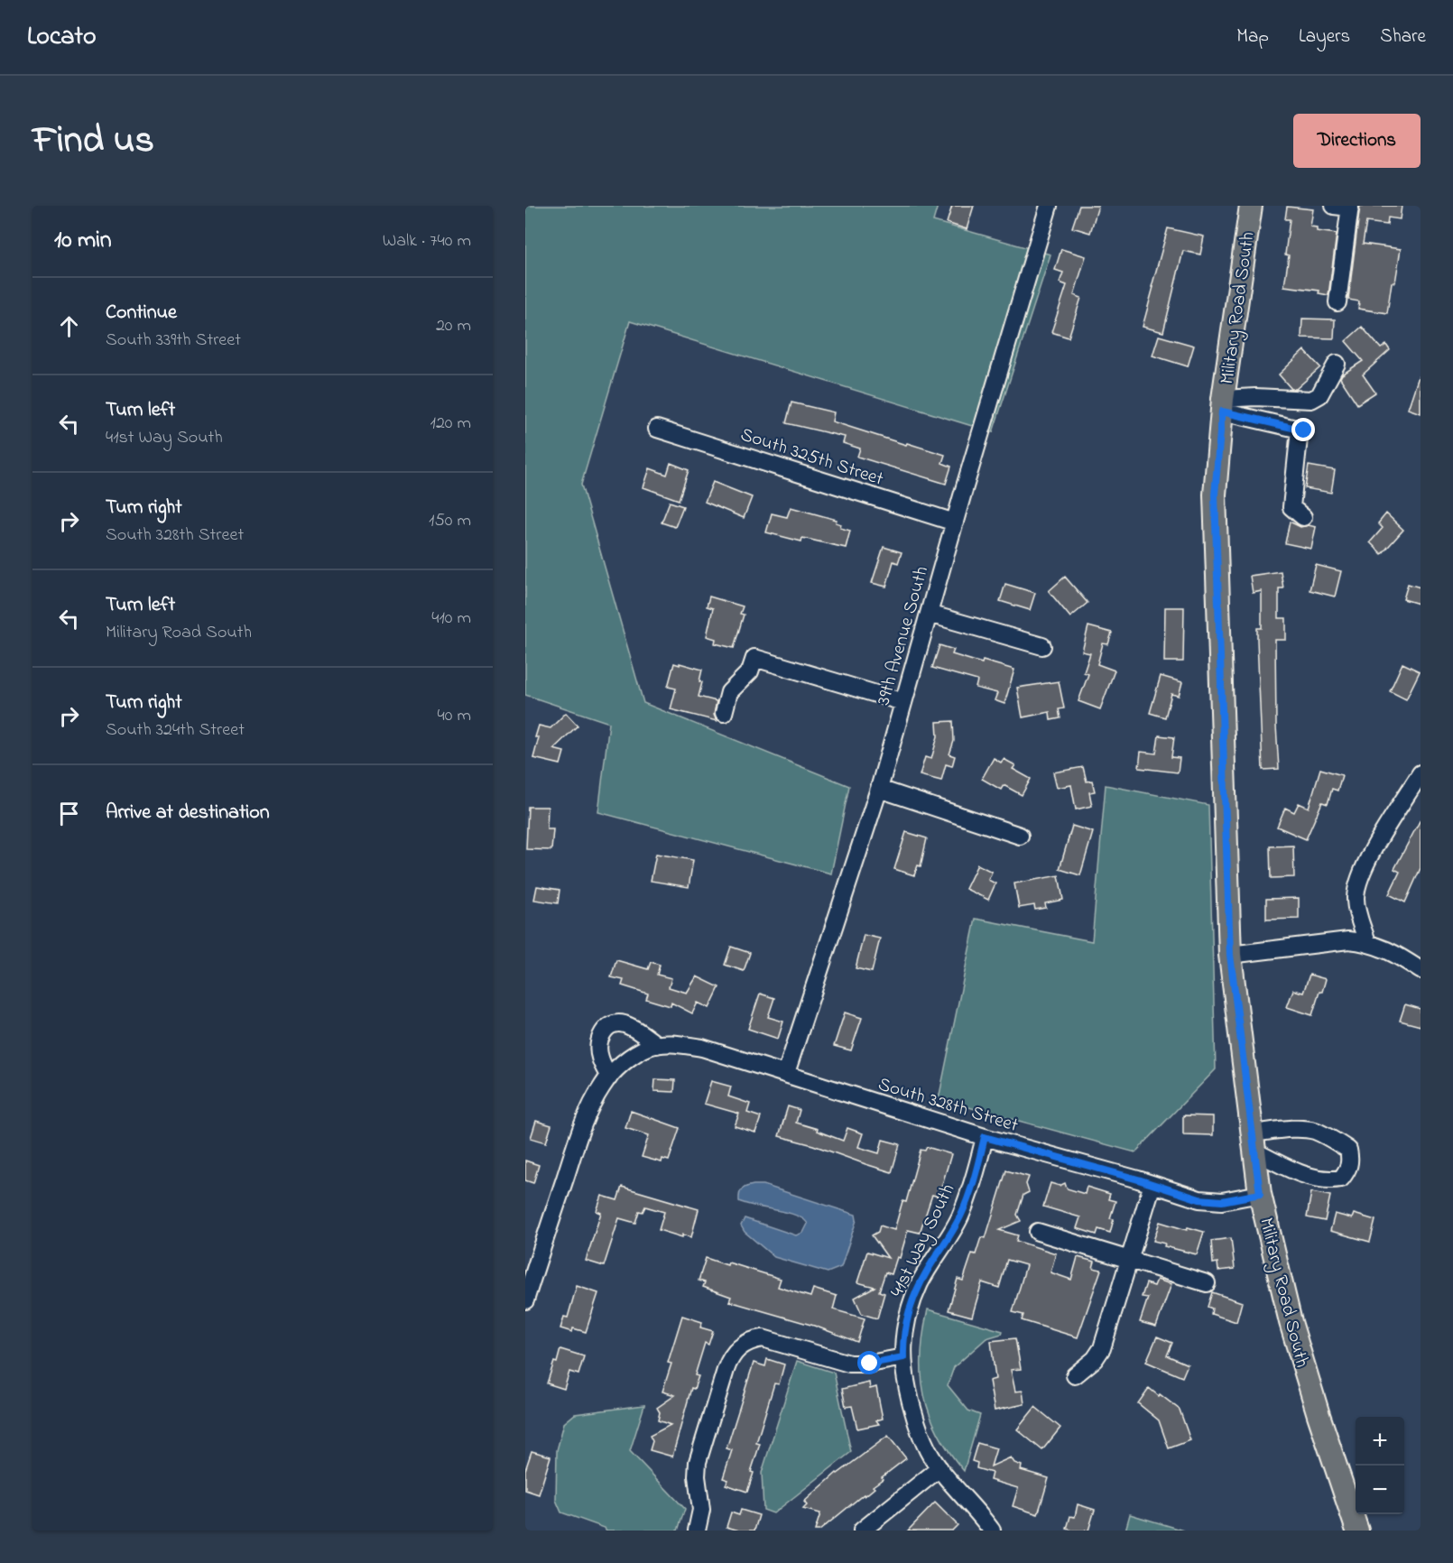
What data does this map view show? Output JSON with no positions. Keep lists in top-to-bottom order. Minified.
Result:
{"streets":{"main road":["Military Road South"],"street":["South 325th Street","39th Avenue South","South 328th Street","41st Way South"]},"crossings":[["Military Road South","South 328th Street"],["South 325th Street","39th Avenue South"],["39th Avenue South","South 328th Street"],["South 328th Street","41st Way South"]],"page":{"header":"Locato","nav":["Map","Layers","Share"],"title":"Find us","buttons":"Directions","heading":["10 min","Walk · 740 m"],"list":[["Continue","South 339th Street","20 m"],["Turn left","41st Way South","120 m"],["Turn right","South 328th Street","150 m"],["Turn left","Military Road South","410 m"],["Turn right","South 324th Street","40 m"],"Arrive at destination"],"map_buttons":["+","−"]}}
